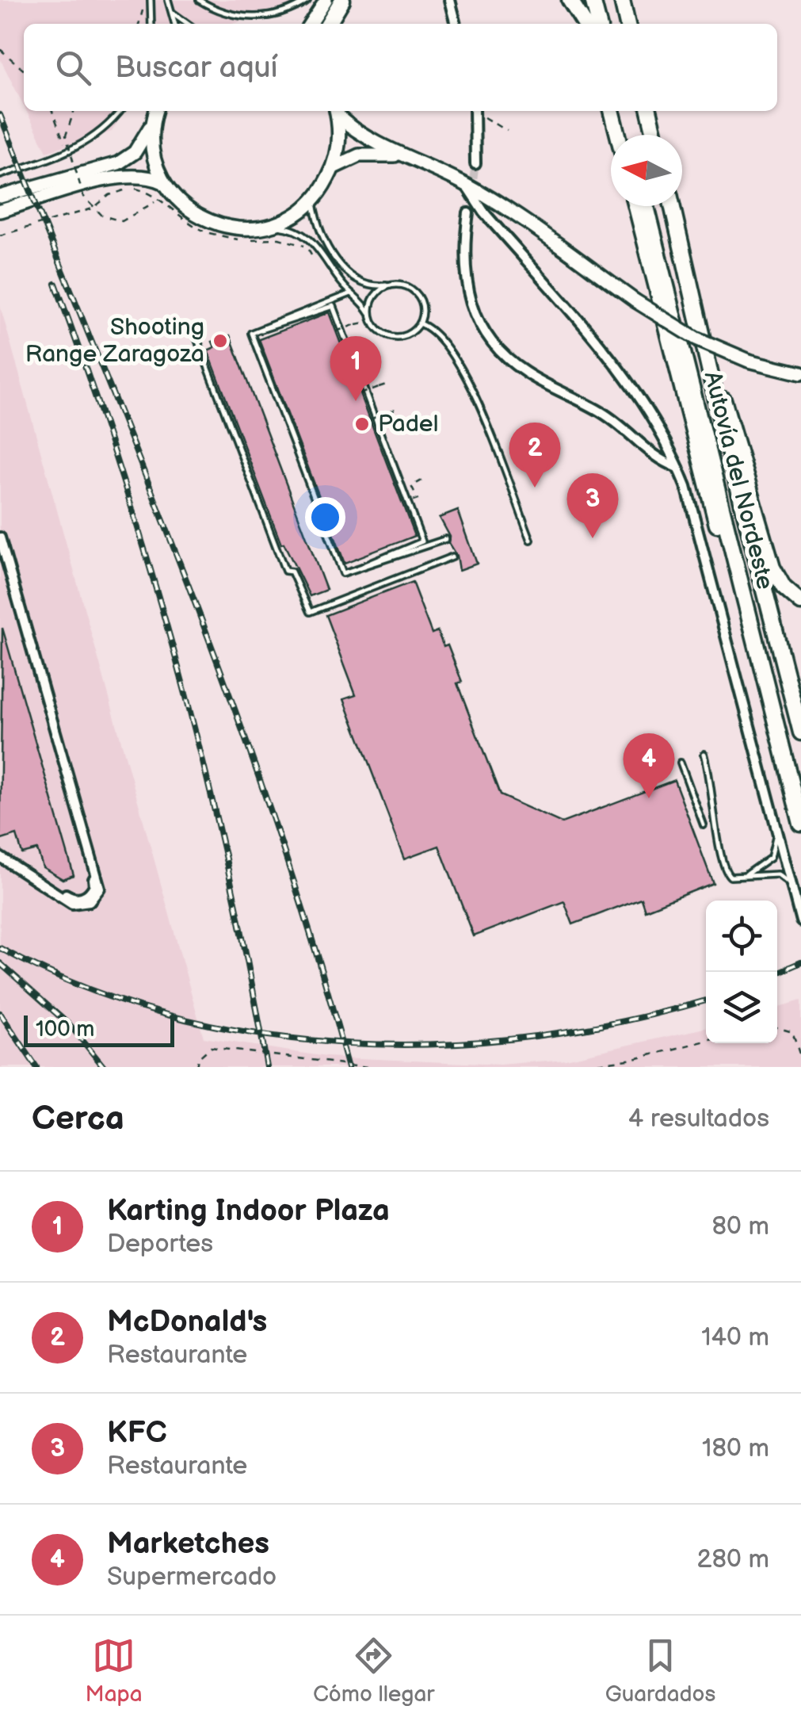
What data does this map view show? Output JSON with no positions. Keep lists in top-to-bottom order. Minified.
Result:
{"streets":{"highway":["Autovía del Nordeste"]},"places":["Shooting Range Zaragoza","Padel"],"scale_bar":"100 m","north":"left","page":{"search":"Buscar aquí","pins":["1","2","3","4"],"scale":"100 m","heading":["Cerca","4 resultados"],"list":[{"mark":"1","name":"Karting Indoor Plaza","note":"Deportes","value":"80 m"},{"mark":"2","name":"McDonald's","note":"Restaurante","value":"140 m"},{"mark":"3","name":"KFC","note":"Restaurante","value":"180 m"},{"mark":"4","name":"Marketches","note":"Supermercado","value":"280 m"}],"nav":["Mapa","Cómo llegar","Guardados"]}}
